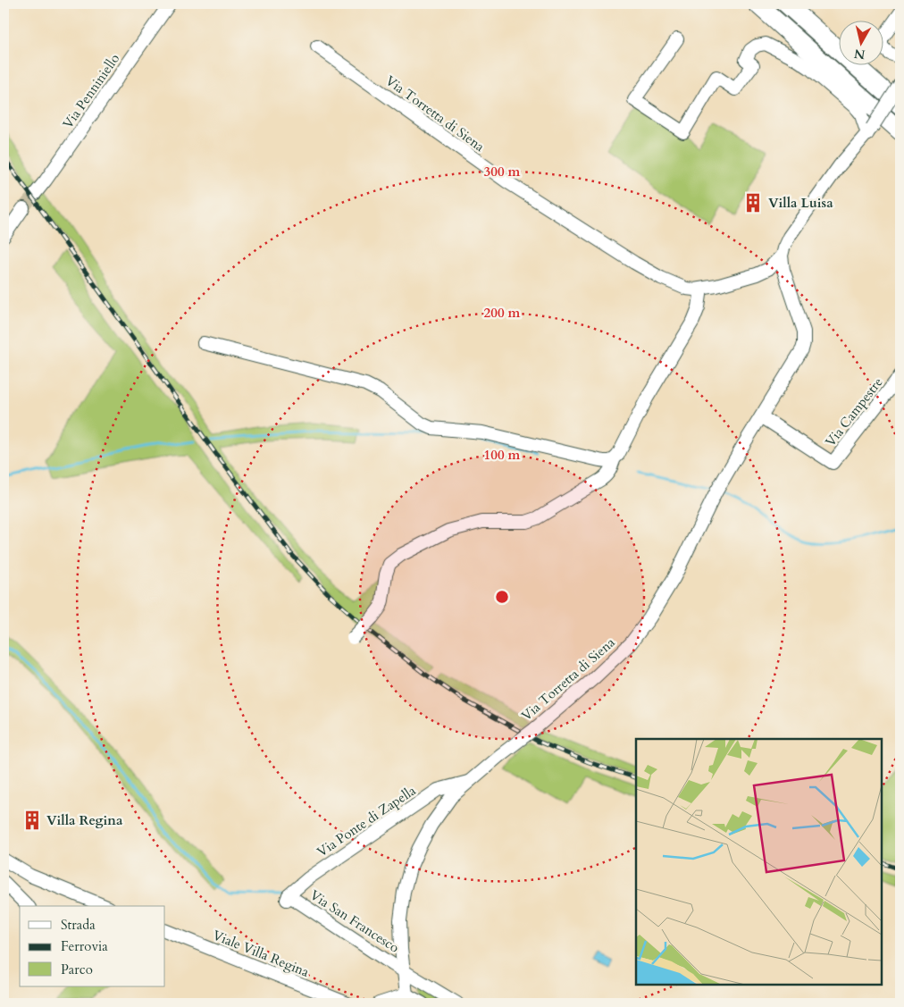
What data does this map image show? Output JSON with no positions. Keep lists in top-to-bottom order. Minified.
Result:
{"streets":{"street":["Via Penniniello","Via Torretta di Siena","Via Campestre","Via Ponte di Zapella","Via San Francesco","Viale Villa Regina"]},"crossings":[["Via Torretta di Siena","Via Campestre"],["Via Torretta di Siena","Via Ponte di Zapella"],["Via Torretta di Siena","Via San Francesco"],["Via Ponte di Zapella","Via San Francesco"]],"places":{"building":["Villa Luisa","Villa Regina"]},"legend":["Strada","Ferrovia","Parco"],"north":"bottom","rings":["300 m","200 m","100 m"]}
